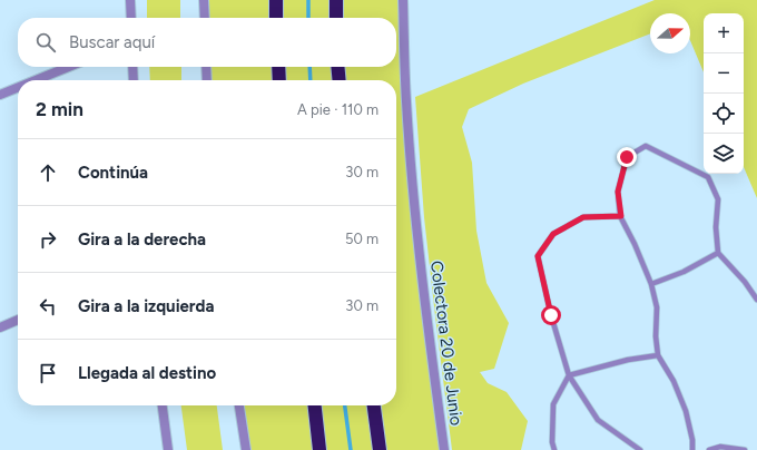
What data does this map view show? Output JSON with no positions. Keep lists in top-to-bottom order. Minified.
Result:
{"streets":{"street":["Colectora 20 de Junio"]},"north":"right","page":{"map_buttons":["+","−"],"search":"Buscar aquí","heading":["2 min","A pie · 110 m"],"list":[["Continúa","30 m"],["Gira a la derecha","50 m"],["Gira a la izquierda","30 m"],"Llegada al destino"]}}
